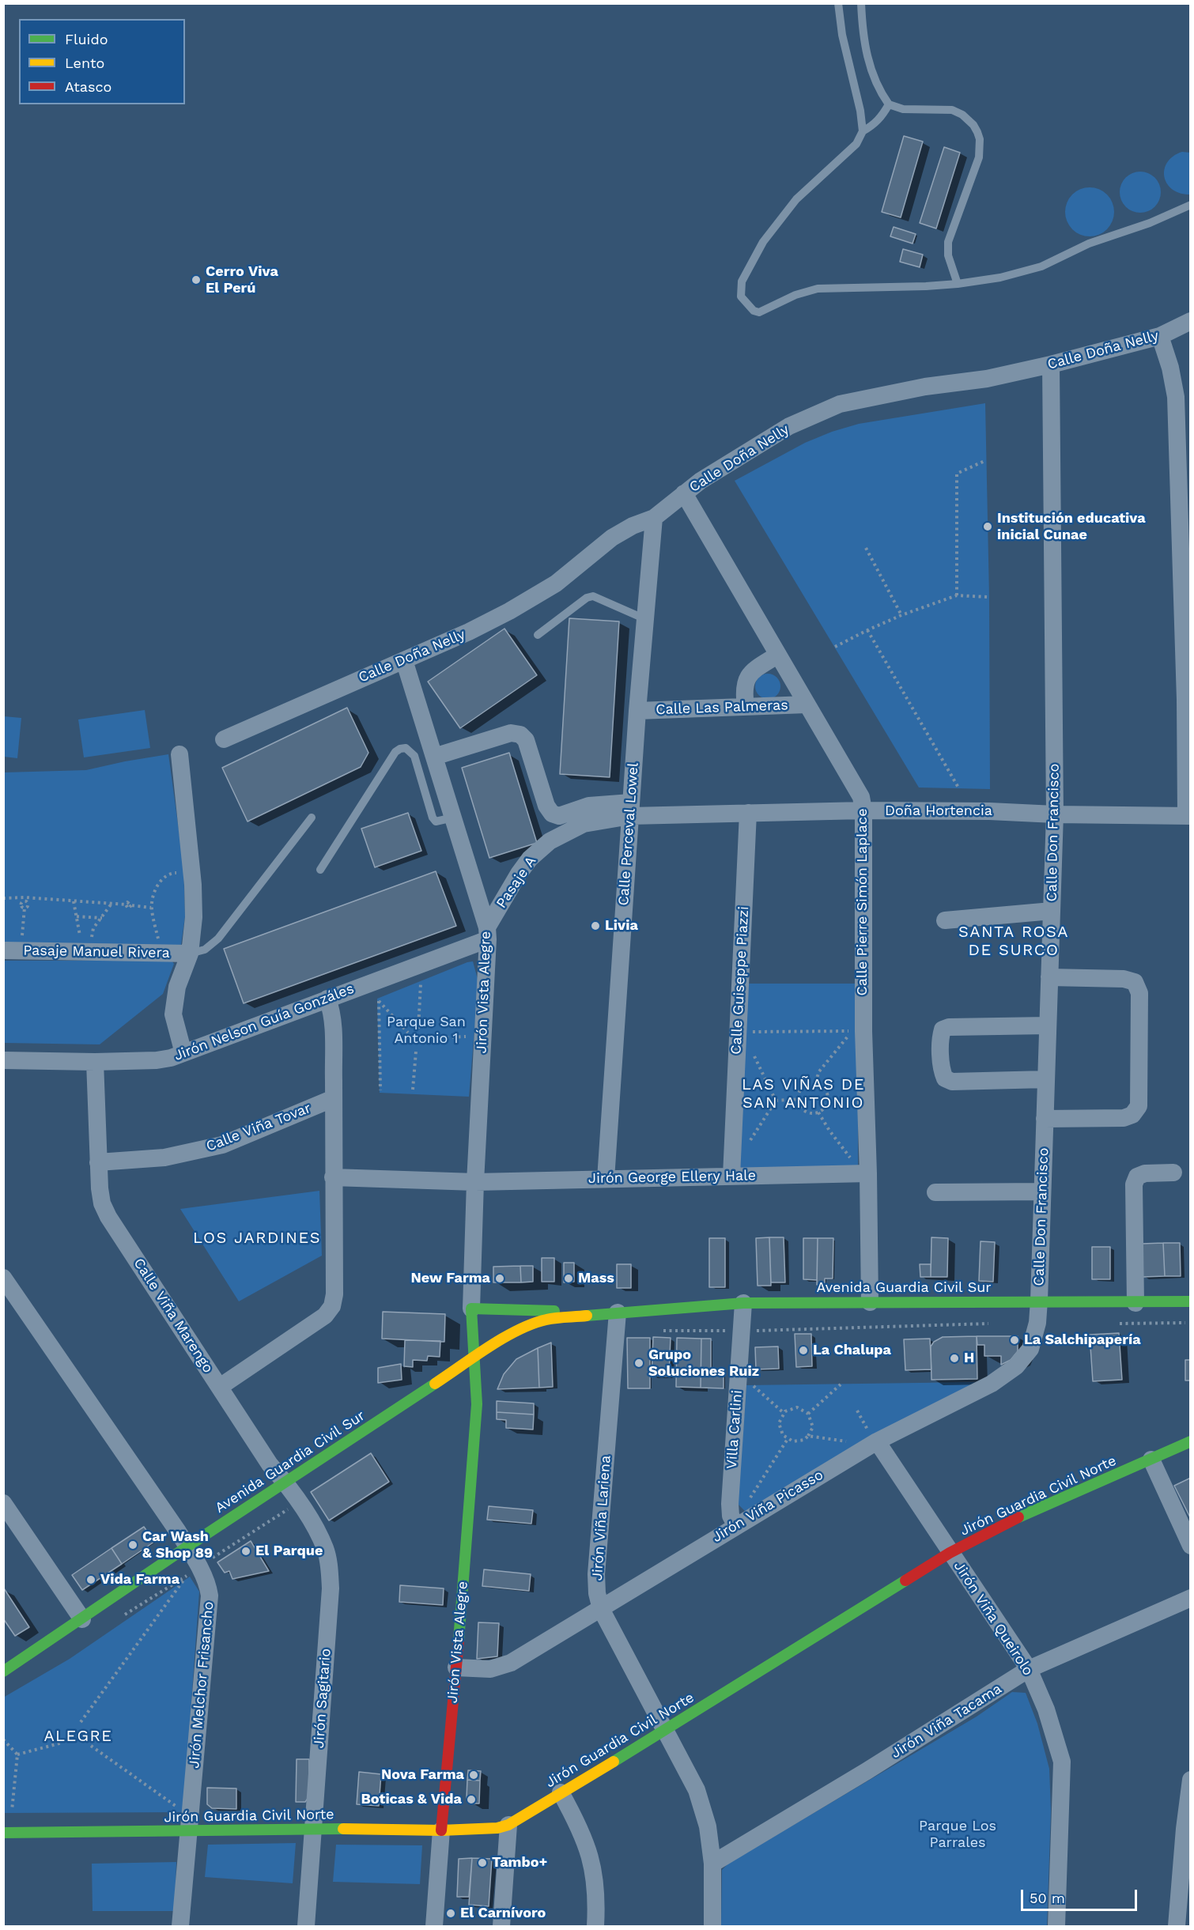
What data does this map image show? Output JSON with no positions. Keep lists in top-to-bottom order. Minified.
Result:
{"streets":{"main road":["Jirón Vista Alegre","Avenida Guardia Civil Sur","Jirón Guardia Civil Norte"],"street":["Calle Doña Nelly","Calle Las Palmeras","Doña Hortencia","Calle Don Francisco","Calle Perceval Lowel","Pasaje A","Calle Pierre Simón Laplace","Pasaje Manuel Rivera","Calle Guiseppe Piazzi","Jirón Nelson Guía Gonzáles","Calle Viña Tovar","Jirón George Ellery Hale","Calle Viña Marengo","Villa Carlini","Jirón Viña Picasso","Jirón Viña Lariena","Jirón Viña Queirolo","Jirón Melchor Frisancho","Jirón Sagitario","Jirón Viña Tacama"]},"crossings":[["Calle Doña Nelly","Calle Don Francisco"],["Calle Doña Nelly","Calle Perceval Lowel"],["Calle Doña Nelly","Calle Pierre Simón Laplace"],["Calle Doña Nelly","Jirón Vista Alegre"],["Calle Las Palmeras","Calle Perceval Lowel"],["Calle Las Palmeras","Calle Pierre Simón Laplace"],["Doña Hortencia","Calle Don Francisco"],["Doña Hortencia","Calle Perceval Lowel"],["Doña Hortencia","Pasaje A"],["Doña Hortencia","Calle Pierre Simón Laplace"],["Doña Hortencia","Calle Guiseppe Piazzi"],["Calle Don Francisco","Avenida Guardia Civil Sur"],["Calle Don Francisco","Jirón Viña Picasso"],["Calle Perceval Lowel","Pasaje A"],["Calle Perceval Lowel","Jirón George Ellery Hale"],["Pasaje A","Jirón Vista Alegre"],["Pasaje A","Jirón Nelson Guía Gonzáles"],["Calle Pierre Simón Laplace","Jirón George Ellery Hale"],["Calle Pierre Simón Laplace","Avenida Guardia Civil Sur"],["Calle Guiseppe Piazzi","Jirón George Ellery Hale"],["Jirón Vista Alegre","Jirón Nelson Guía Gonzáles"],["Jirón Vista Alegre","Jirón George Ellery Hale"],["Jirón Vista Alegre","Avenida Guardia Civil Sur"],["Jirón Vista Alegre","Jirón Guardia Civil Norte"],["Jirón Vista Alegre","Jirón Viña Picasso"],["Jirón Nelson Guía Gonzáles","Calle Viña Marengo"],["Calle Viña Tovar","Calle Viña Marengo"],["Jirón George Ellery Hale","Calle Viña Marengo"],["Avenida Guardia Civil Sur","Villa Carlini"],["Avenida Guardia Civil Sur","Jirón Viña Picasso"],["Avenida Guardia Civil Sur","Jirón Viña Lariena"],["Avenida Guardia Civil Sur","Jirón Melchor Frisancho"],["Avenida Guardia Civil Sur","Jirón Sagitario"],["Calle Viña Marengo","Jirón Sagitario"],["Villa Carlini","Jirón Viña Picasso"],["Jirón Guardia Civil Norte","Jirón Viña Lariena"],["Jirón Guardia Civil Norte","Jirón Viña Queirolo"],["Jirón Guardia Civil Norte","Jirón Melchor Frisancho"],["Jirón Guardia Civil Norte","Jirón Sagitario"],["Jirón Viña Picasso","Jirón Viña Lariena"],["Jirón Viña Picasso","Jirón Viña Queirolo"],["Jirón Viña Lariena","Jirón Viña Tacama"],["Jirón Viña Queirolo","Jirón Viña Tacama"]],"districts":["SANTA ROSA DE SURCO","LAS VIÑAS DE SAN ANTONIO","LOS JARDINES","ALEGRE"],"parks":["Parque San Antonio 1","Parque Los Parrales"],"places":["Cerro Viva El Perú","Institución educativa inicial Cunae","Livia","New Farma","Mass","La Salchipapería","La Chalupa","H","Grupo Soluciones Ruiz","Car Wash & Shop 89","El Parque","Vida Farma","Nova Farma","Boticas & Vida","Tambo+","El Carnívoro"],"legend":["Fluido","Lento","Atasco"],"scale_bar":"50 m"}
